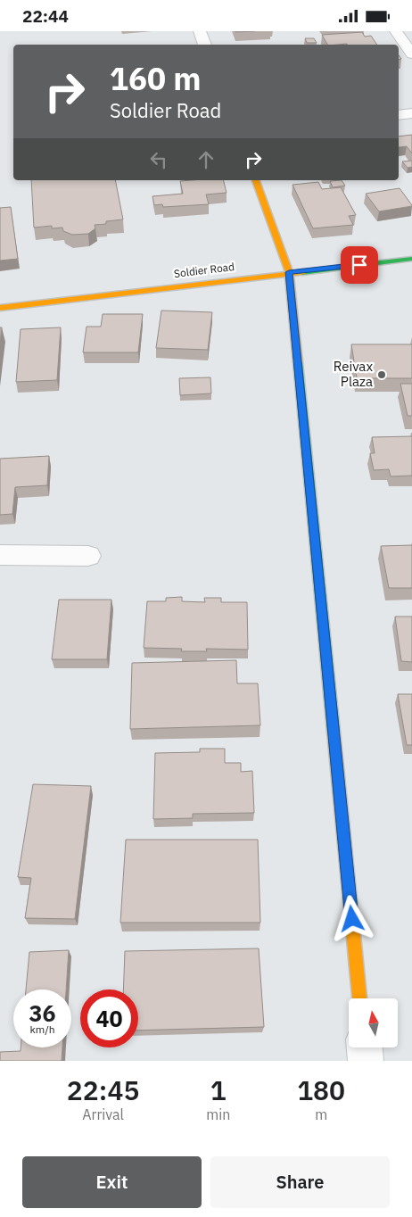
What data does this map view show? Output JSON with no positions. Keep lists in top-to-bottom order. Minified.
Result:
{"streets":{"street":["Soldier Road"]},"places":["Reivax Plaza"],"north":"top","page":{"status":"22:44","turn":["160 m","Soldier Road"],"speed":"36 km/h","limit":"40","eta":["22:45","Arrival","1","min","180","m"],"buttons":["Exit","Share"]}}
